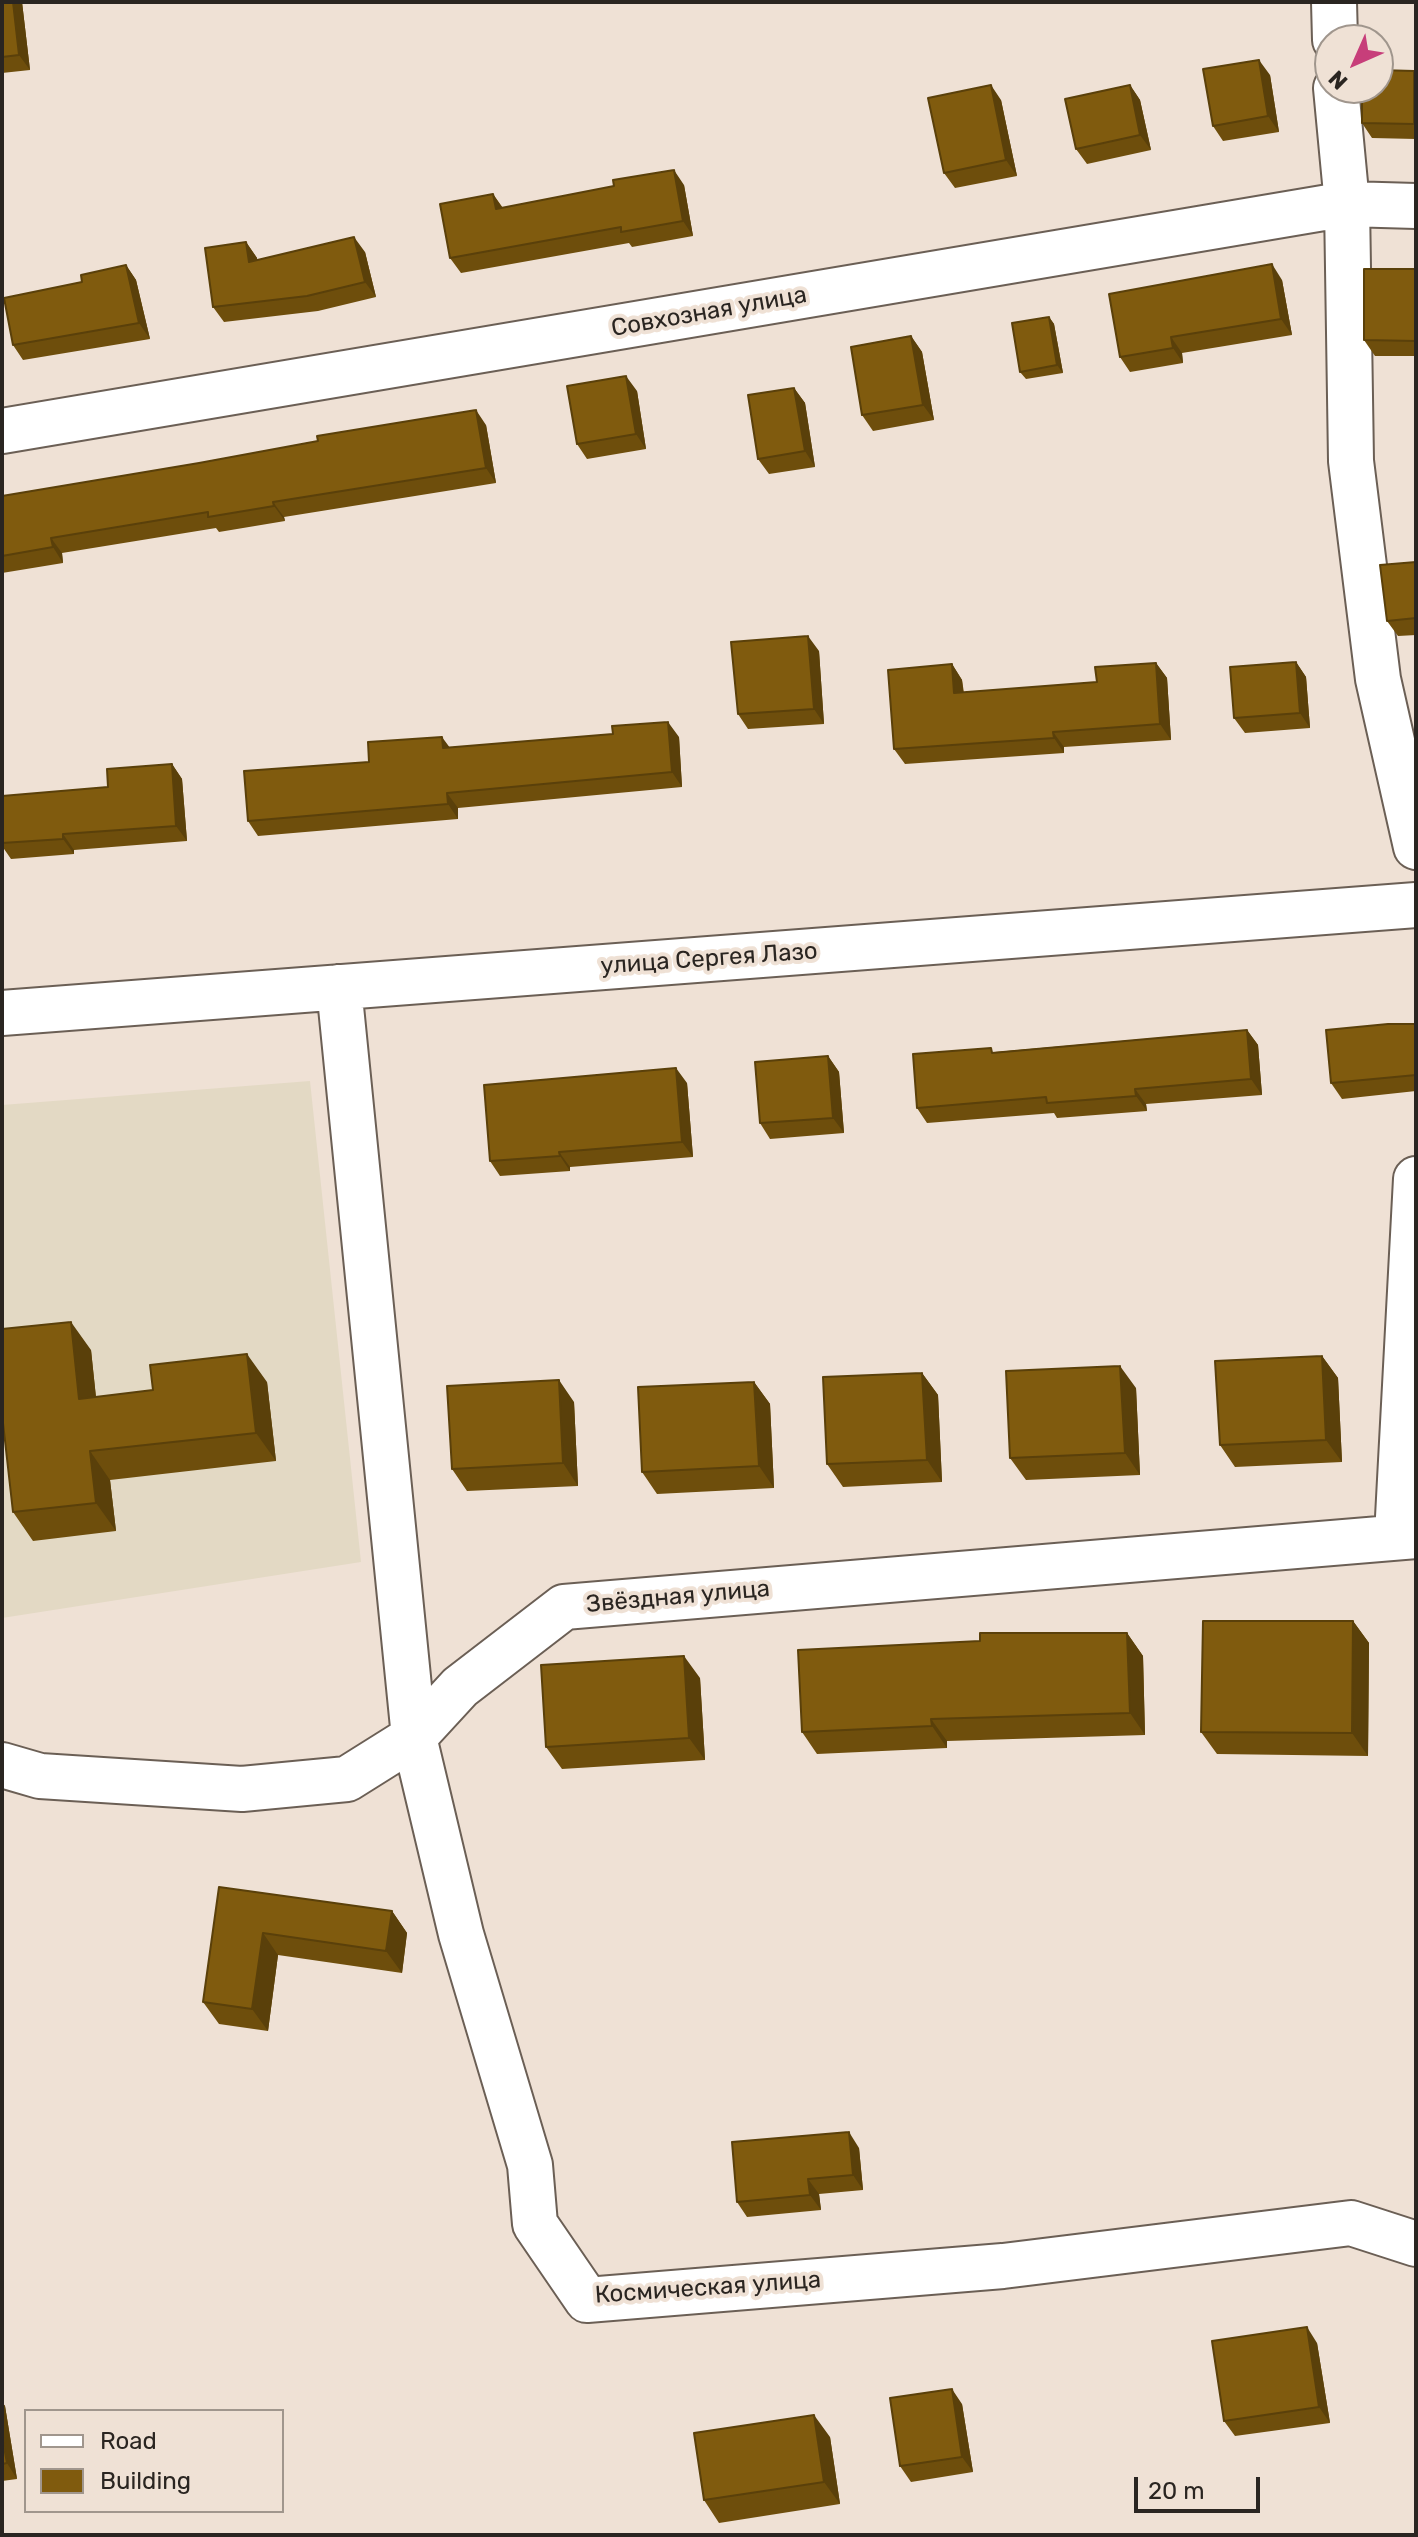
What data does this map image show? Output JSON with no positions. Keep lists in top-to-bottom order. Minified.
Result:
{"streets":{"street":["Совхозная улица","улица Сергея Лазо","Звёздная улица","Космическая улица"]},"crossings":[["Звёздная улица","Космическая улица"]],"legend":["Road","Building"],"scale_bar":"20 m","north":"bottom left"}
